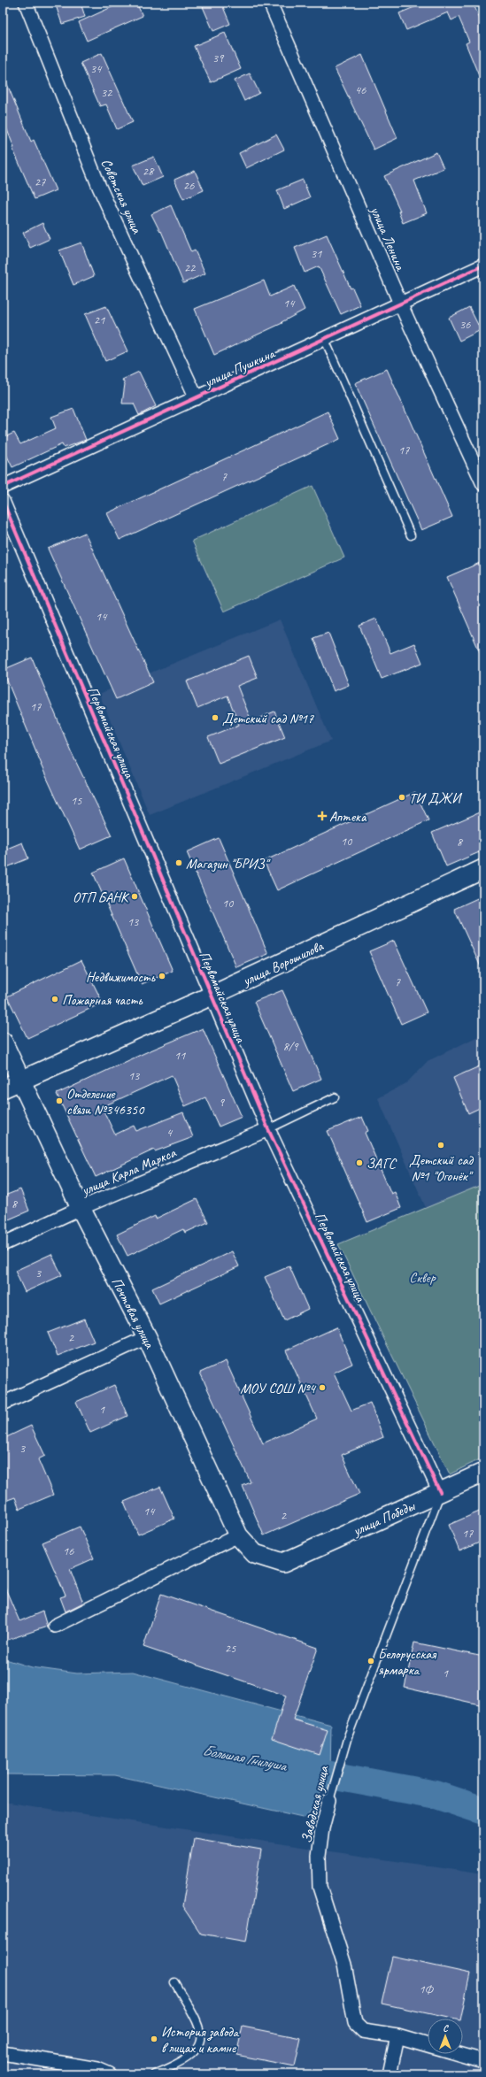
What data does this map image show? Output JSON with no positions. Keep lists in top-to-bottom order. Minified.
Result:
{"streets":{"main road":["улица Ворошилова","Почтовая улица","улица Победы"],"street":["Советская улица","улица Ленина","улица Пушкина","Первомайская улица","улица Карла Маркса","Заводская улица"]},"crossings":[["Советская улица","улица Пушкина"],["улица Ленина","улица Пушкина"],["Первомайская улица","улица Ворошилова"],["Первомайская улица","улица Карла Маркса"],["Первомайская улица","улица Победы"],["Первомайская улица","Заводская улица"],["улица Ворошилова","Почтовая улица"],["улица Карла Маркса","Почтовая улица"],["Почтовая улица","улица Победы"],["улица Победы","Заводская улица"]],"water":["Большая Гнилуша"],"parks":["Сквер"],"places":{"other":["Детский сад №17","ТИ ДЖИ","Магазин \"БРИЗ\"","ОТП БАНК","Недвижимость","Пожарная часть","Отделение связи №346350","Детский сад №1 \"Огонёк\"","ЗАГС","МОУ СОШ №4","Белорусская ярмарка","История завода в лицах и камне"],"health":["Аптека"]},"house_numbers":["39","34","46","32","28","27","26","31","22","14","21","36","17","7","14","17","15","10","8","10","13","7","8/9","11","13","9","4","8","3","2","1","3","14","2","17","16","25","1","1Ф"],"north":"top"}
